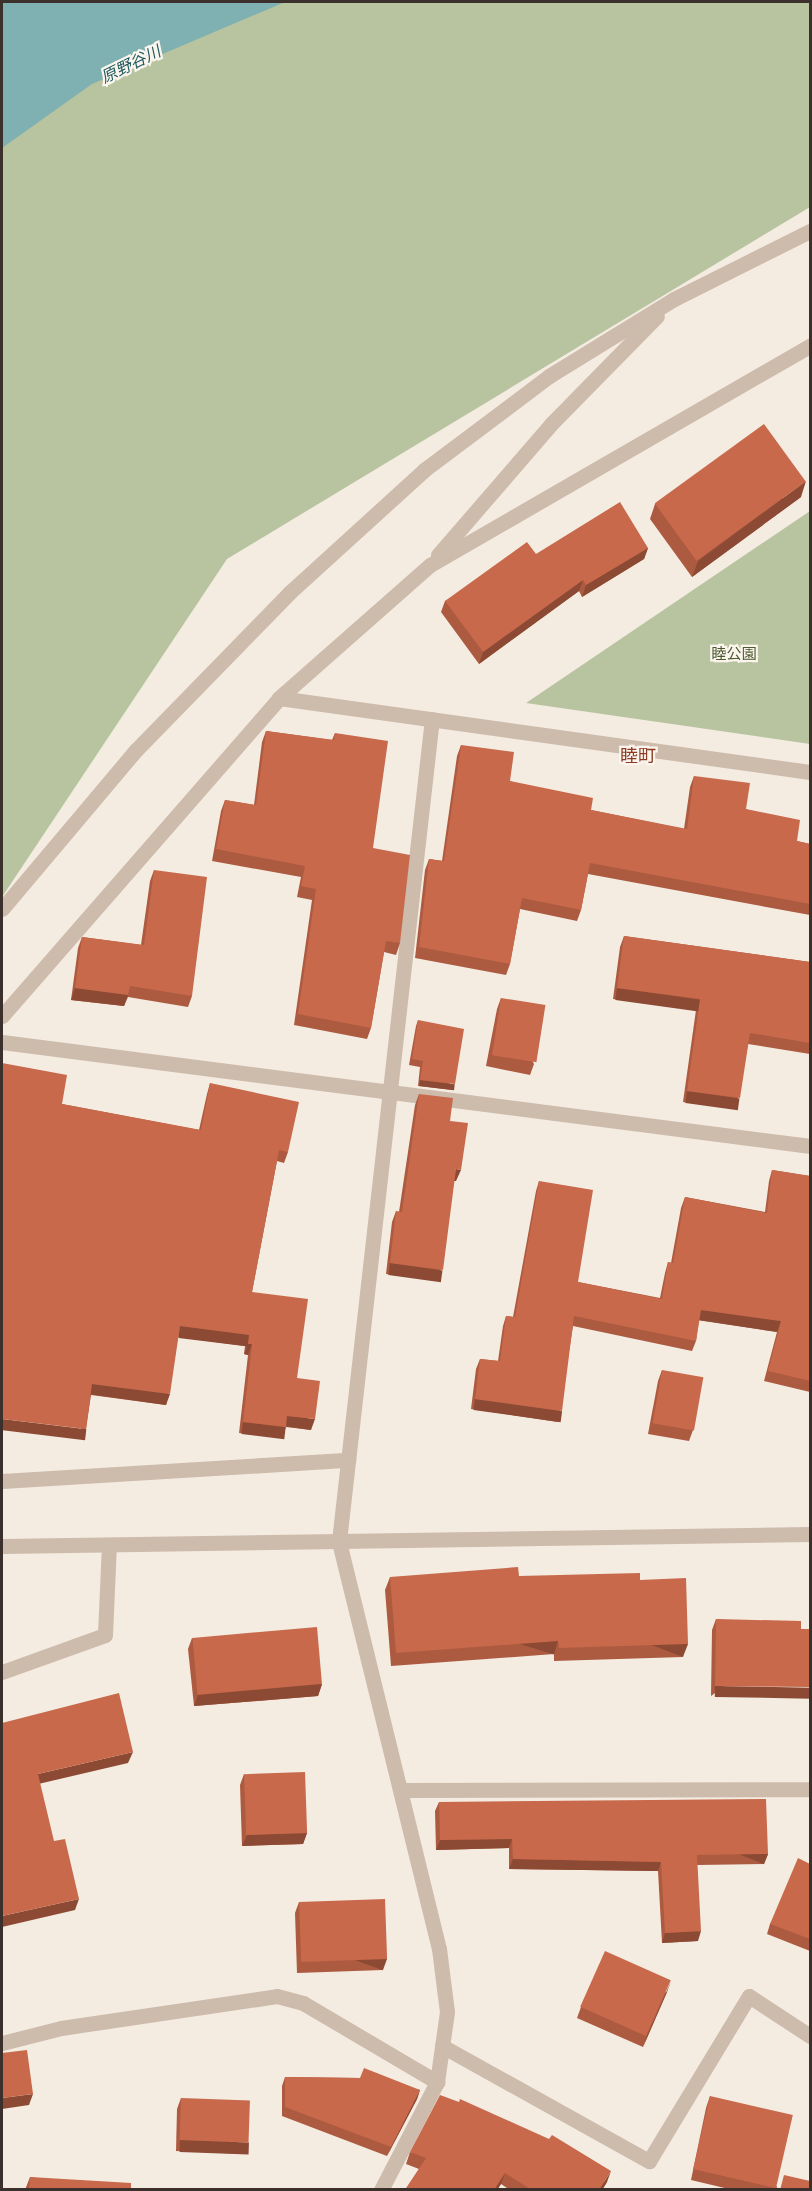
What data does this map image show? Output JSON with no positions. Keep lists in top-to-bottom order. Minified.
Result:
{"districts":["睦町"],"water":["原野谷川"],"parks":["睦公園"]}
